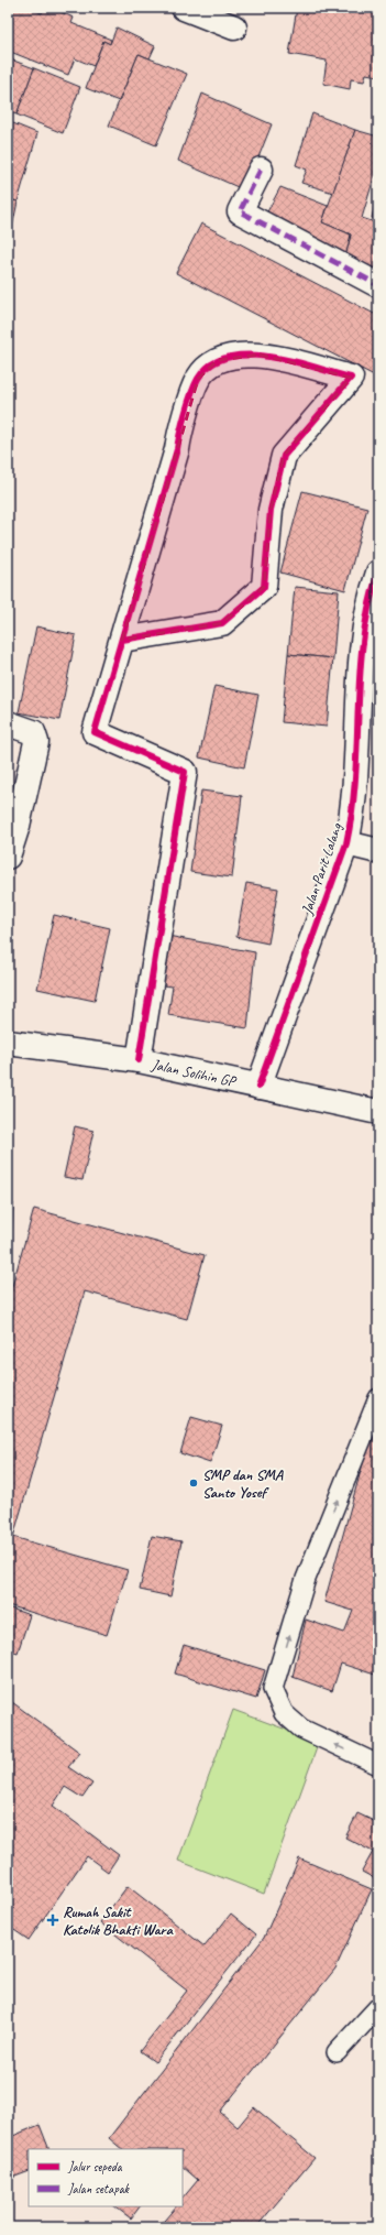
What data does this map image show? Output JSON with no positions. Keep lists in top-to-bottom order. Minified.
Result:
{"streets":{"street":["Jalan Parit Lalang","Jalan Solihin GP"]},"crossings":[["Jalan Parit Lalang","Jalan Solihin GP"]],"places":{"other":["SMP dan SMA Santo Yosef"],"health":["Rumah Sakit Katolik Bhakti Wara"]},"legend":["Jalur sepeda","Jalan setapak"]}
